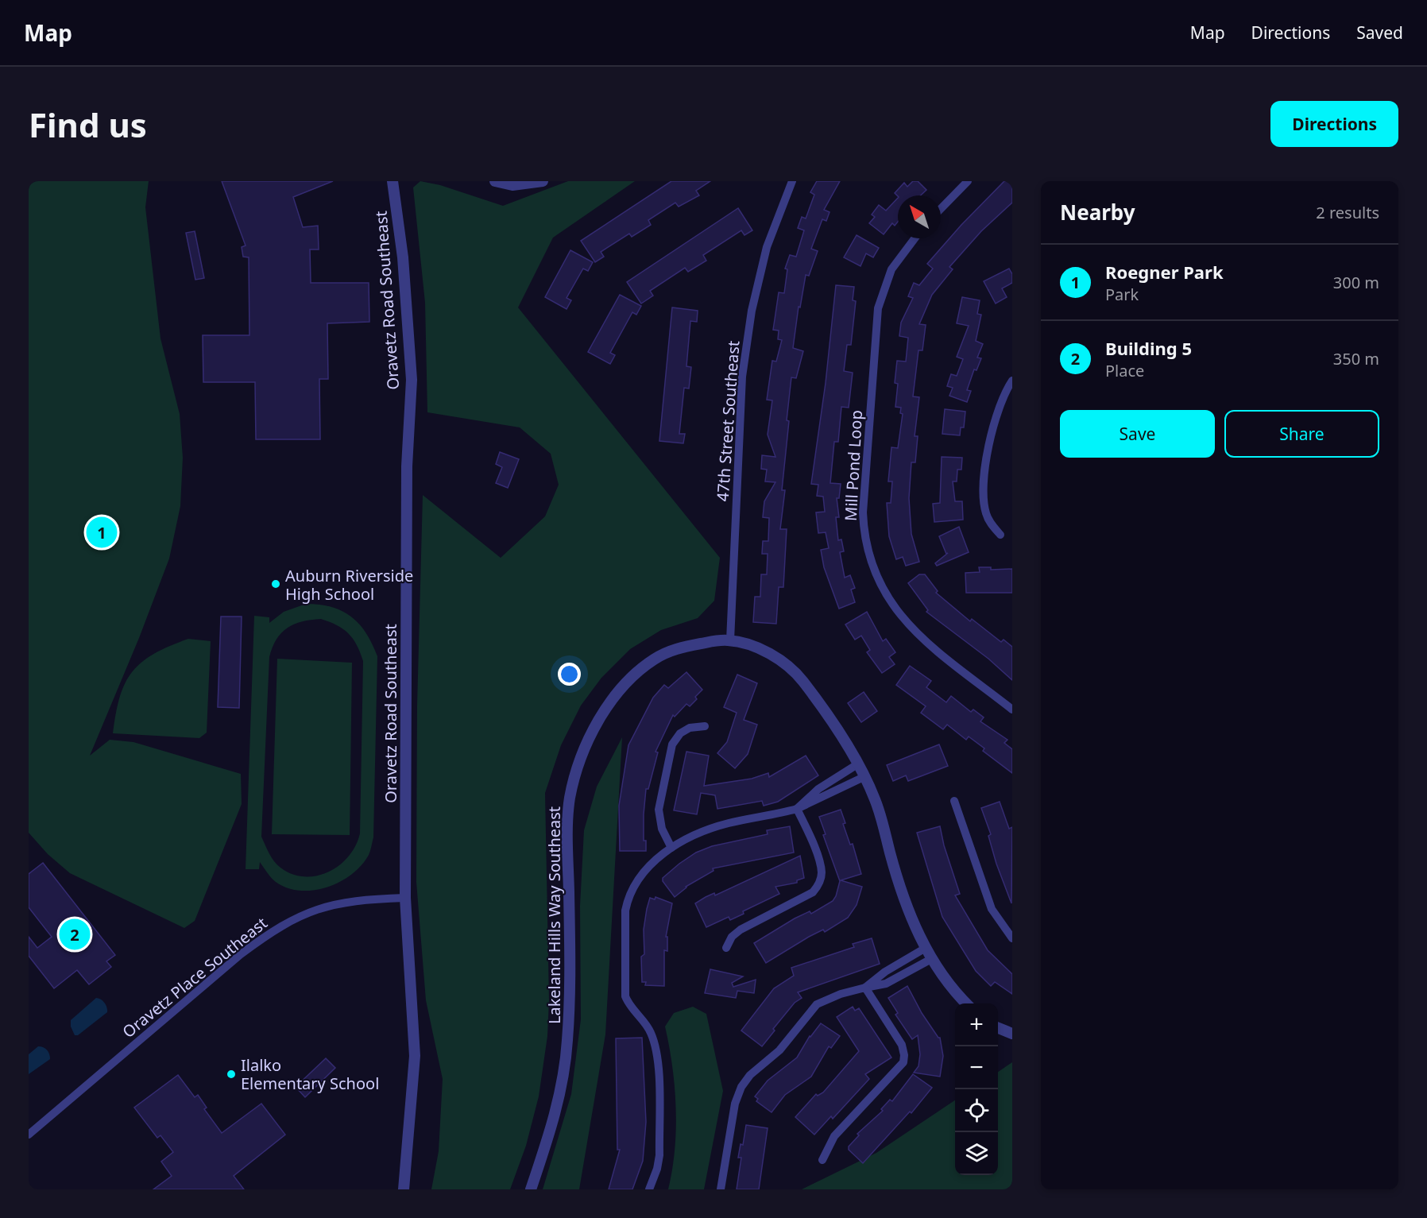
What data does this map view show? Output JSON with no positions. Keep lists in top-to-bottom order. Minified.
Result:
{"streets":{"street":["Oravetz Road Southeast","47th Street Southeast","Mill Pond Loop","Lakeland Hills Way Southeast","Oravetz Place Southeast"]},"crossings":[["Oravetz Road Southeast","Oravetz Place Southeast"],["47th Street Southeast","Lakeland Hills Way Southeast"]],"places":["Auburn Riverside High School","Ilalko Elementary School"],"north":"top left","page":{"header":"Map","nav":["Map","Directions","Saved"],"buttons":["Directions",["Save","Share"]],"title":"Find us","heading":["Nearby","2 results"],"list":[{"mark":"1","name":"Roegner Park","note":"Park","value":"300 m"},{"mark":"2","name":"Building 5","note":"Place","value":"350 m"}],"pins":["1","2"],"map_buttons":["+","−"]}}
